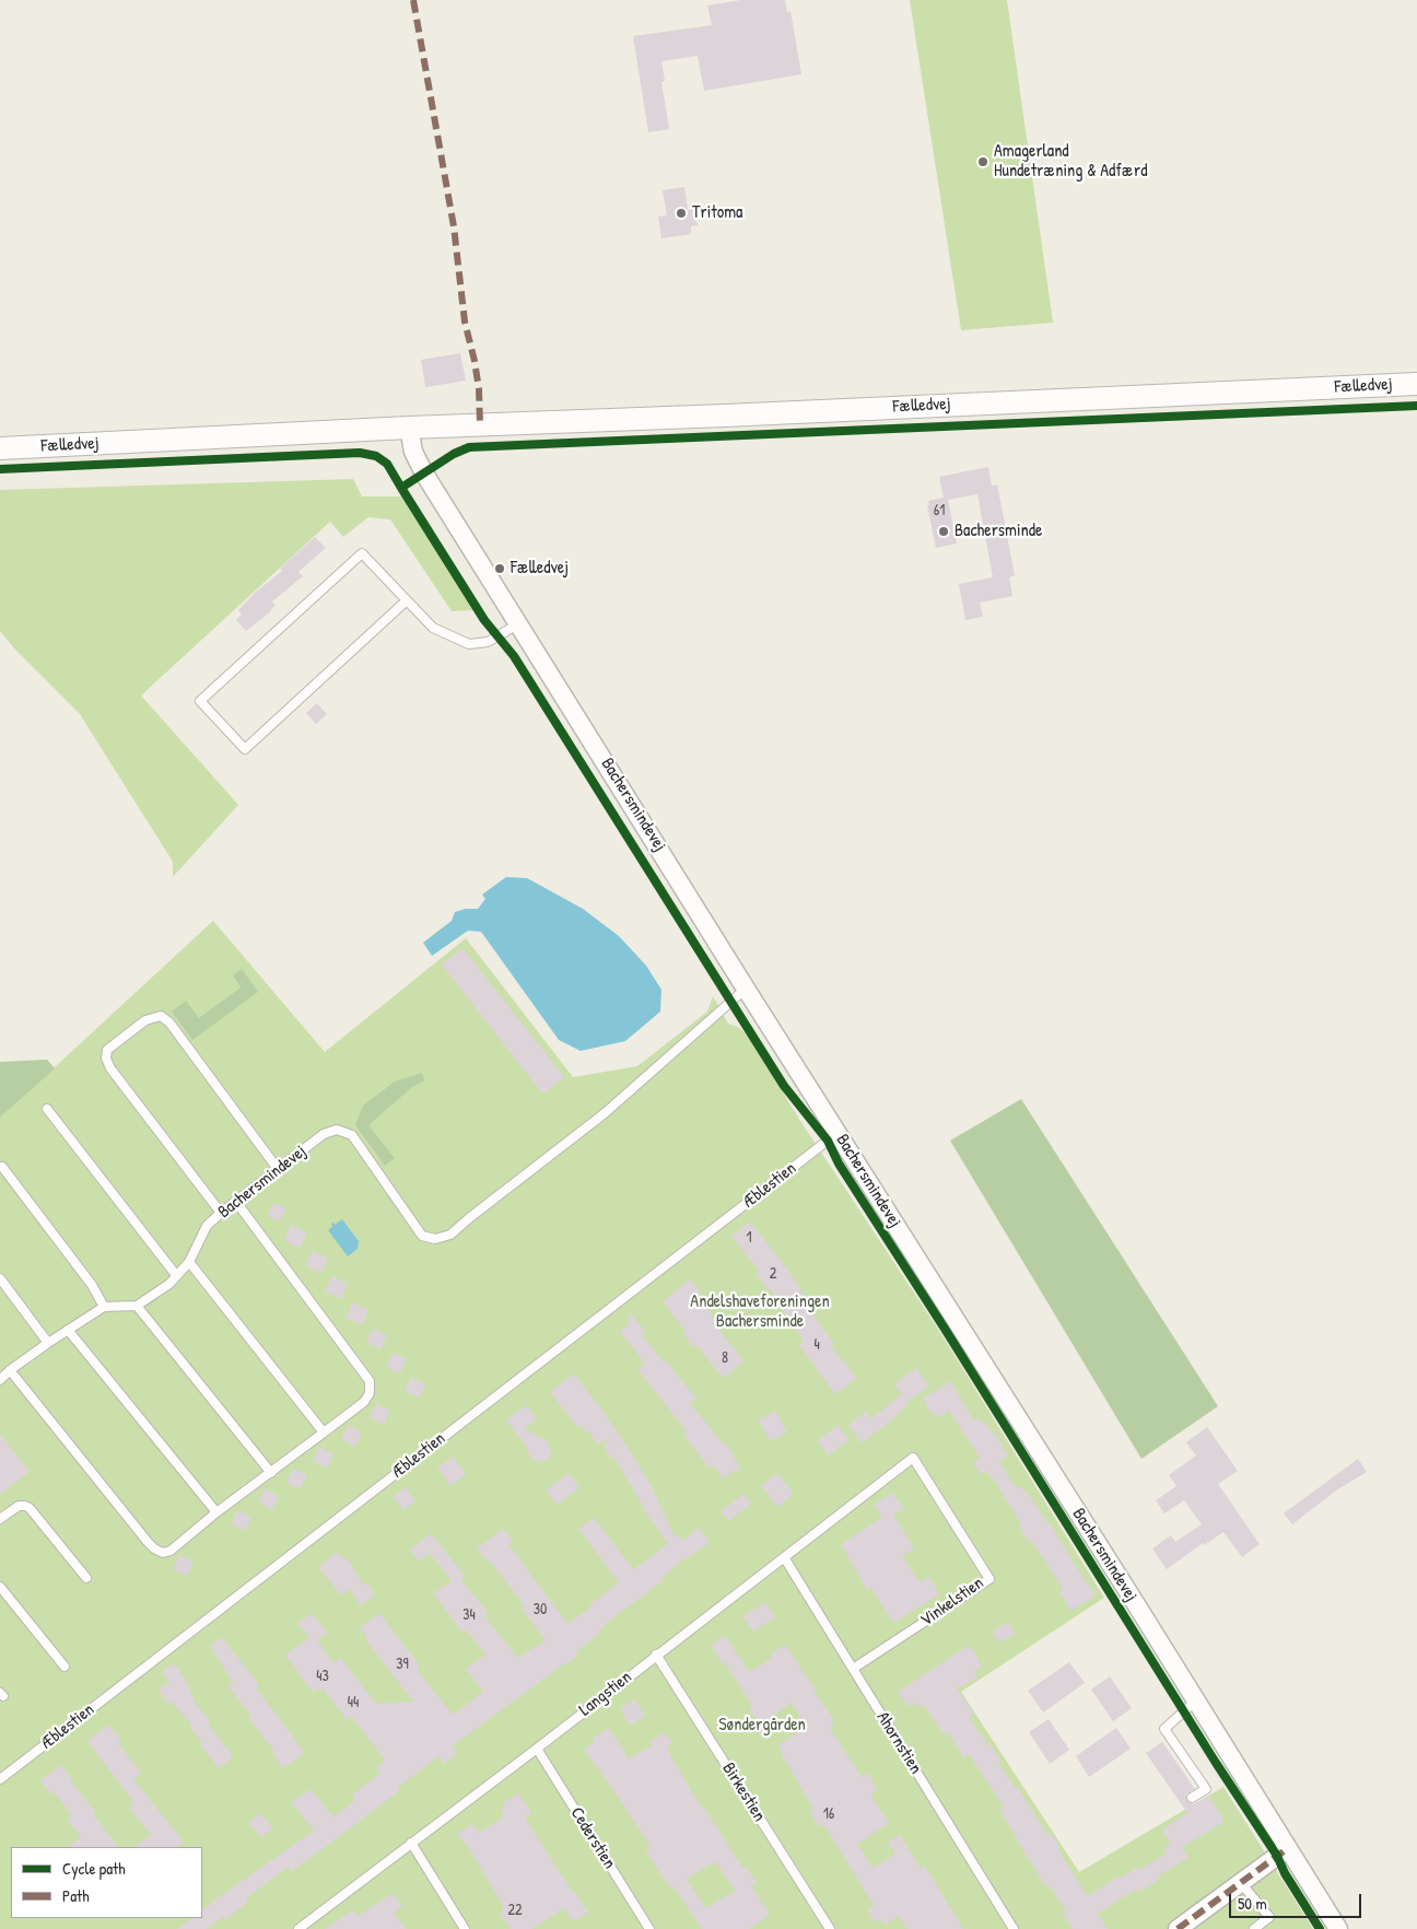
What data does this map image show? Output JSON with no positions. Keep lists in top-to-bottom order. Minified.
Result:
{"streets":{"street":["Fælledvej","Bachersmindevej"],"lane":["Æblestien","Vinkelstien","Langstien","Ahornstien","Birkestien","Cederstien"]},"crossings":[["Fælledvej","Bachersmindevej"],["Bachersmindevej","Æblestien"],["Vinkelstien","Langstien"],["Vinkelstien","Ahornstien"],["Langstien","Ahornstien"],["Langstien","Birkestien"],["Langstien","Cederstien"]],"parks":["Andelshaveforeningen Bachersminde","Søndergården"],"places":["Amagerland Hundetræning & Adfærd","Tritoma","Bachersminde","Fælledvej"],"house_numbers":["61","1","2","4","8","30","34","39","43","44","16","22"],"legend":["Cycle path","Path"],"scale_bar":"50 m"}
